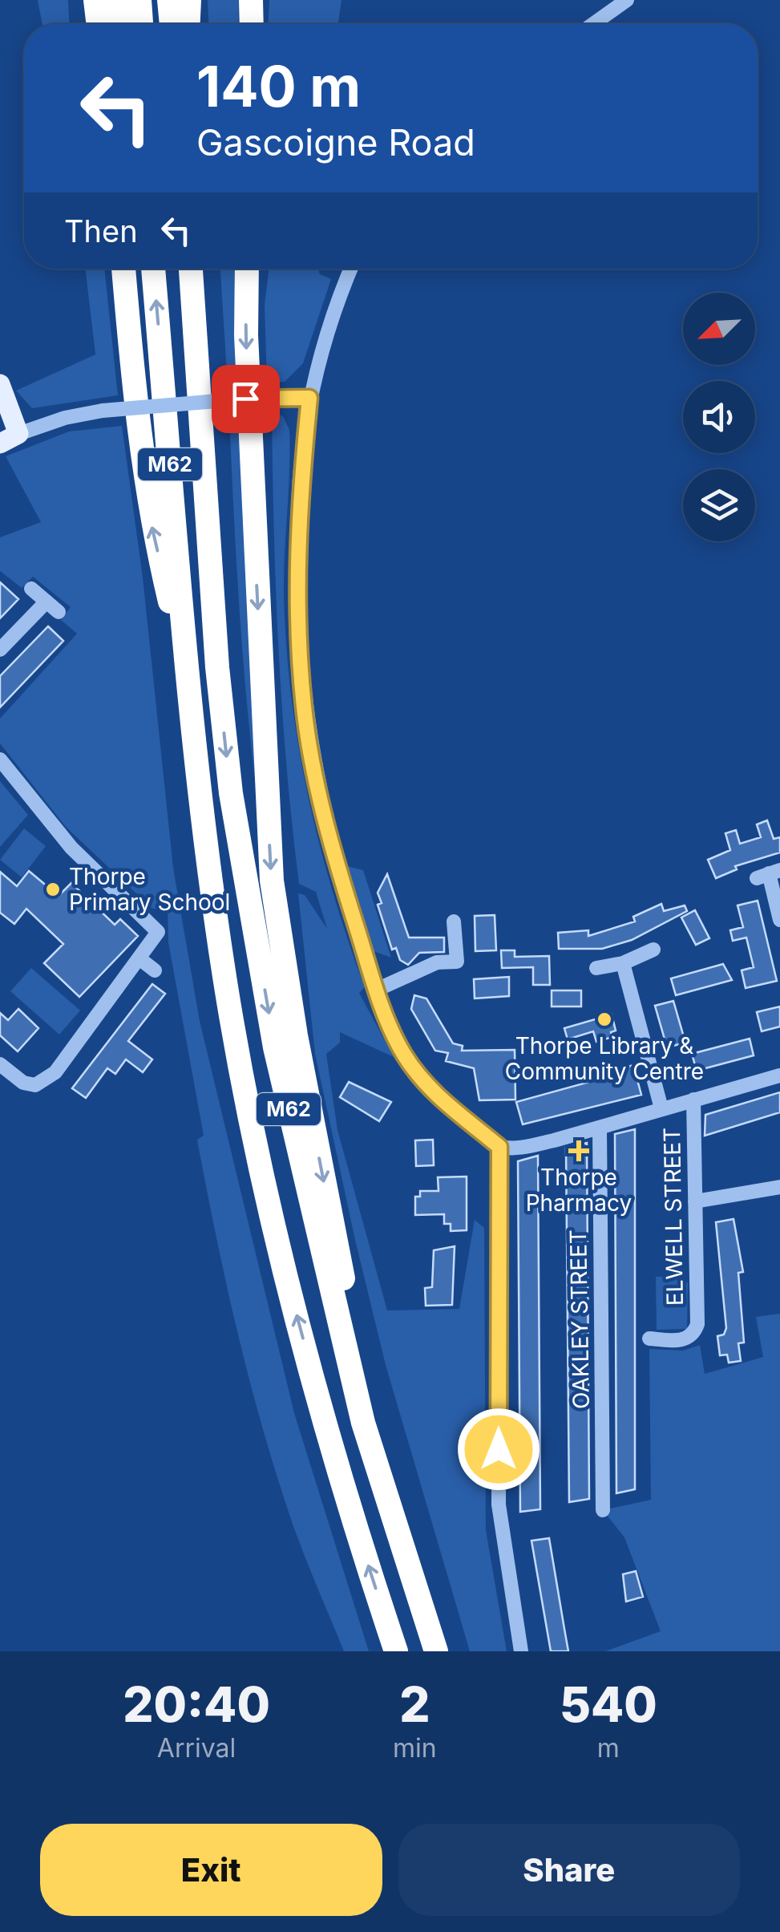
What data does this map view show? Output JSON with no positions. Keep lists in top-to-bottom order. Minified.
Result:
{"streets":{"highway":["M62"],"street":["ELWELL STREET","OAKLEY STREET"]},"places":{"other":["Thorpe Primary School","Thorpe Library & Community Centre"],"health":["Thorpe Pharmacy"]},"north":"bottom left","page":{"turn":["140 m","Gascoigne Road"],"then":"Then","eta":["20:40","Arrival","2","min","540","m"],"buttons":["Exit","Share"]}}
